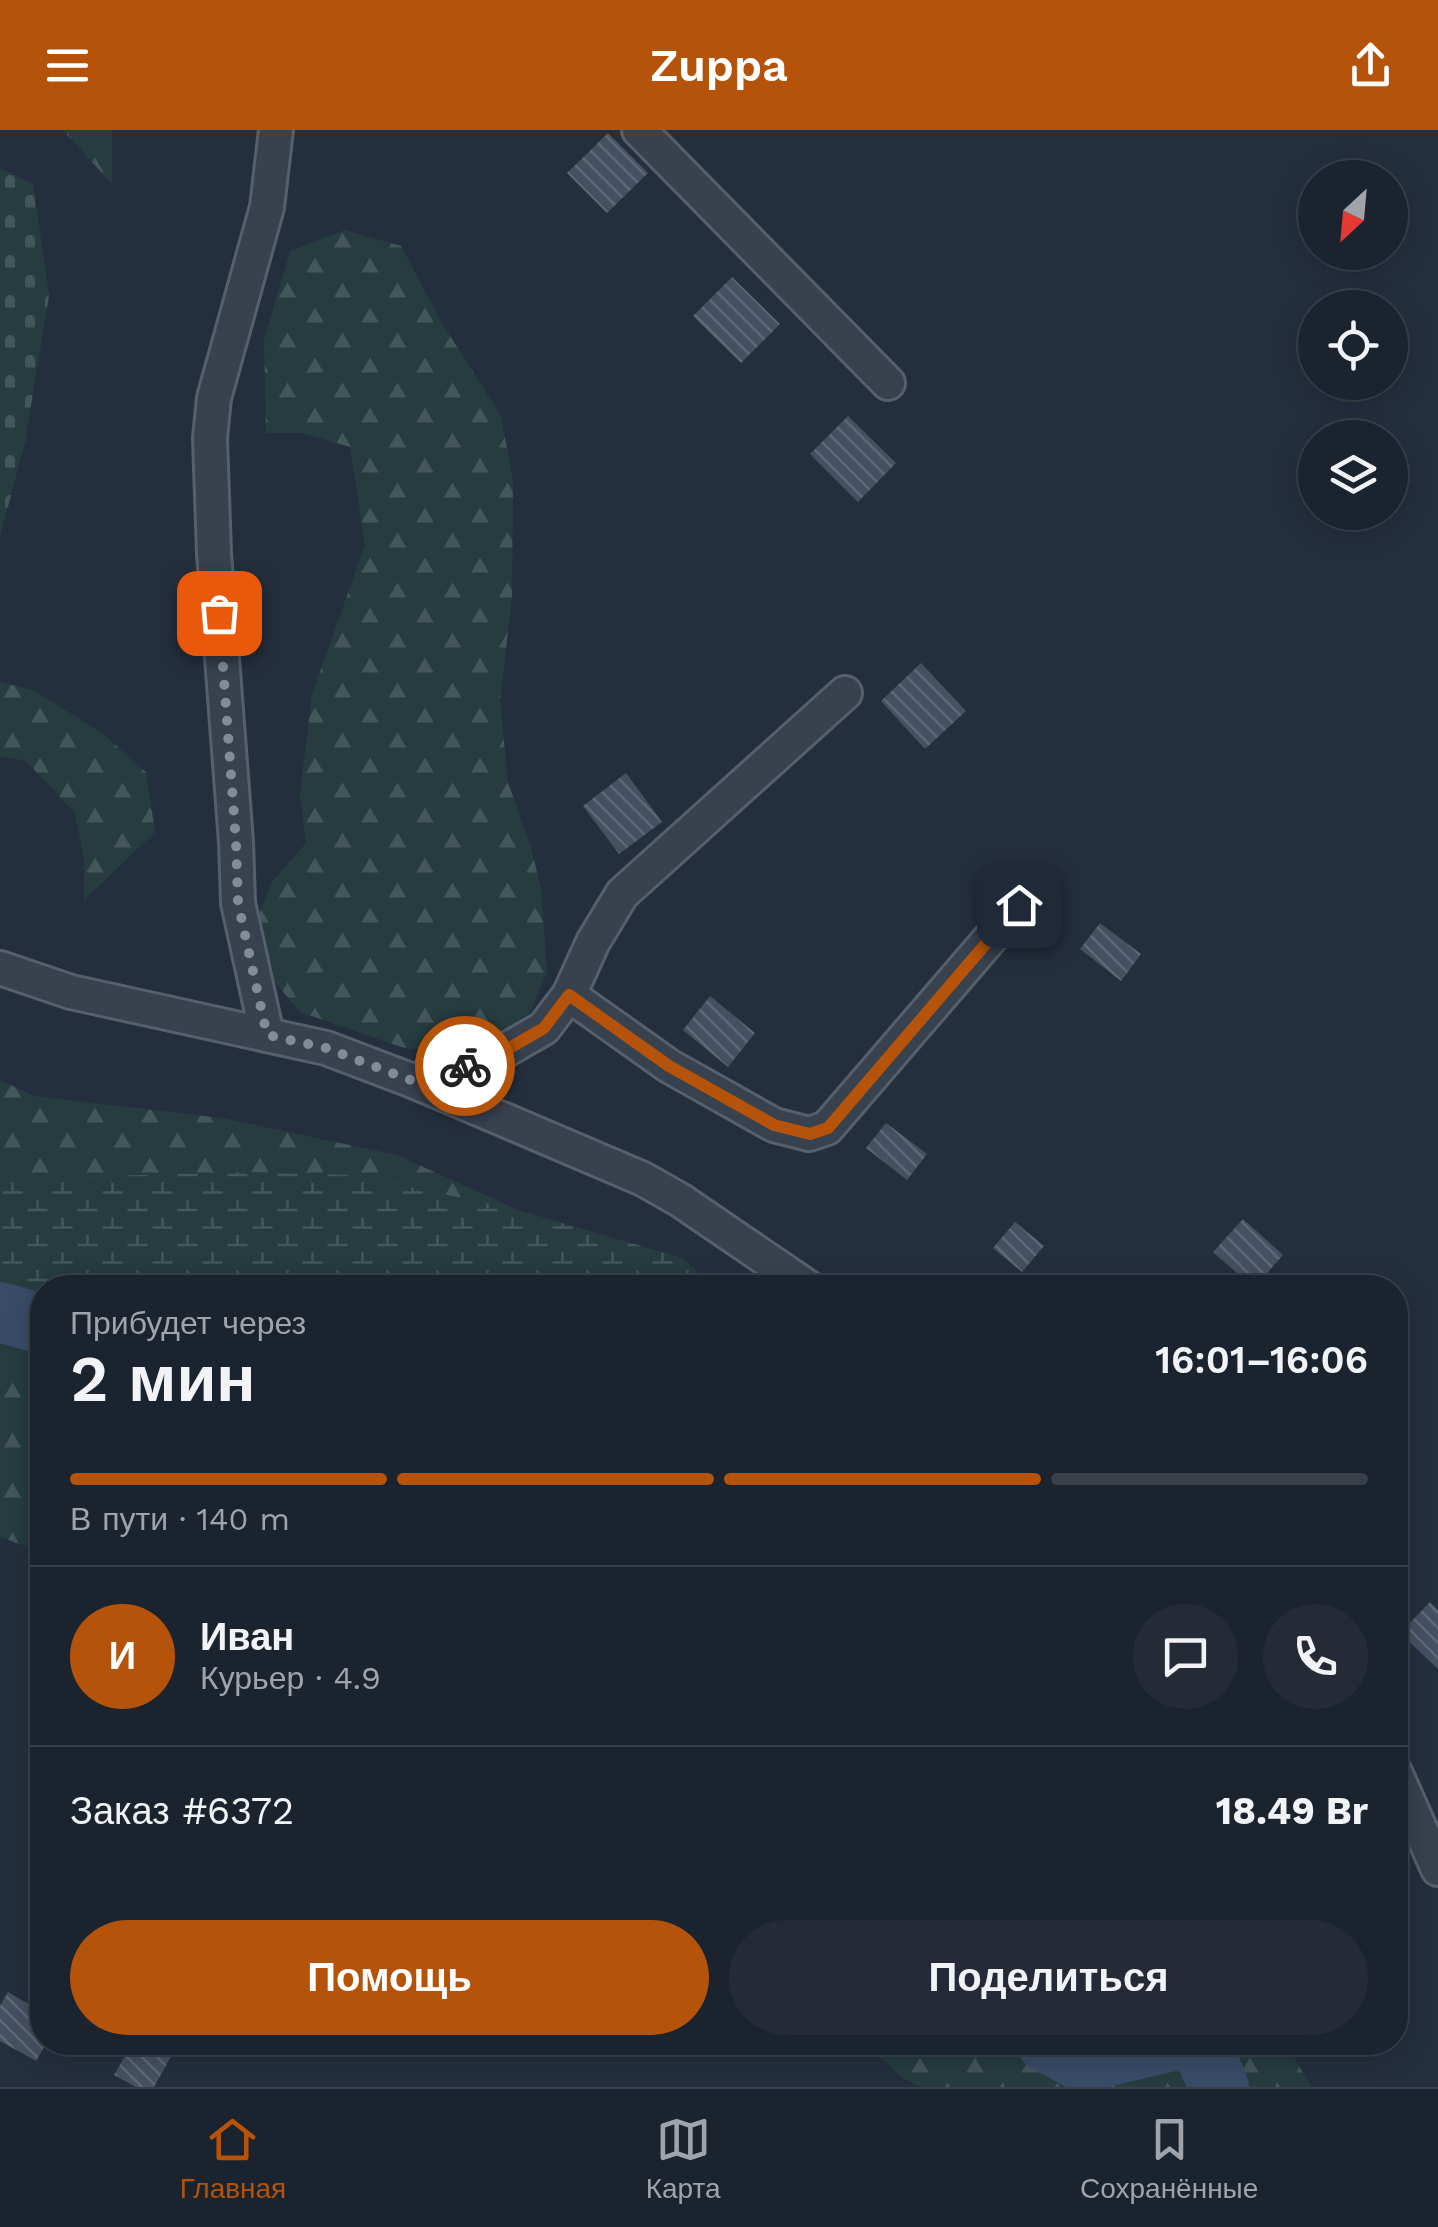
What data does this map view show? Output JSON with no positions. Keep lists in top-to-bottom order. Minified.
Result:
{"north":"bottom left","page":{"header":"Zuppa","heading":["2 мин","Прибудет через","16:01–16:06"],"panel":["Иван","Курьер · 4.9","Заказ #6372","18.49 Br"],"bar":"В пути · 140 m","round":"И","buttons":["Помощь","Поделиться"],"tabs":["Главная","Карта","Сохранённые"]}}
